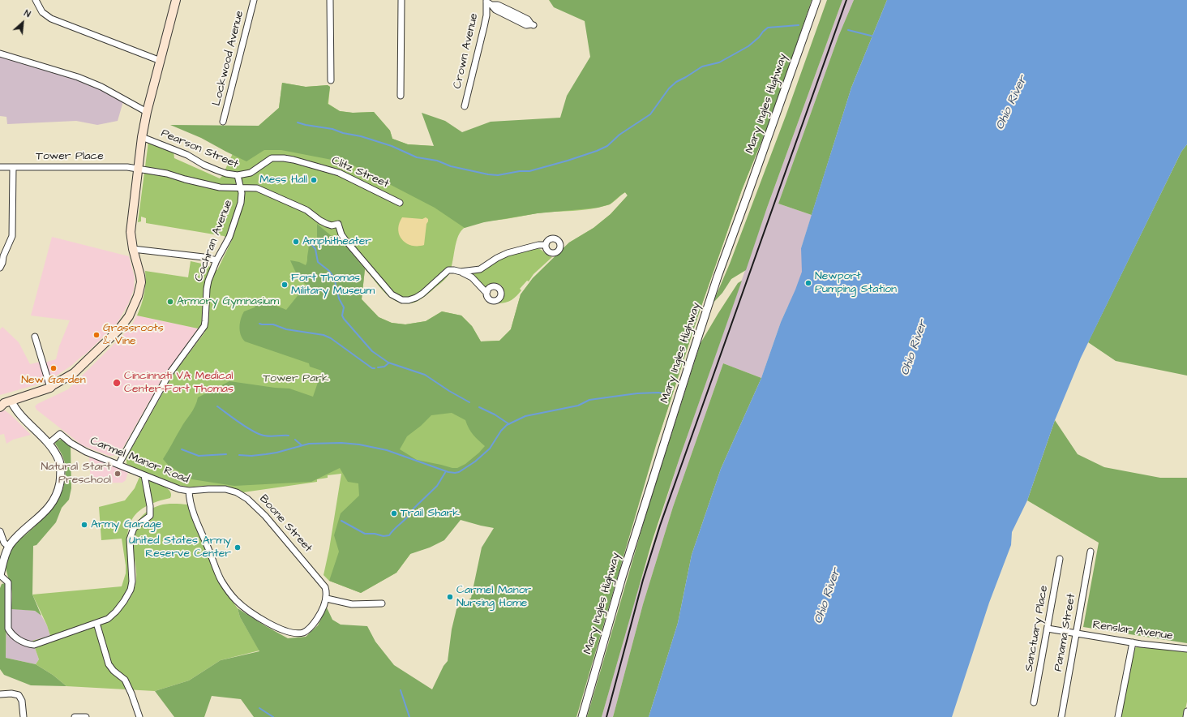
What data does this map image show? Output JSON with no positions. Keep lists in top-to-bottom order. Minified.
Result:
{"streets":{"street":["Crown Avenue","Lockwood Avenue","Mary Ingles Highway","Pearson Street","Tower Place","Clitz Street","Cochran Avenue","Carmel Manor Road","Boone Street","Sanctuary Place","Renslar Avenue","Panama Street"]},"crossings":[["Pearson Street","Tower Place"],["Pearson Street","Clitz Street"],["Pearson Street","Cochran Avenue"],["Tower Place","Cochran Avenue"],["Cochran Avenue","Carmel Manor Road"],["Carmel Manor Road","Boone Street"],["Sanctuary Place","Renslar Avenue"],["Renslar Avenue","Panama Street"]],"water":["Ohio River"],"parks":["Tower Park"],"places":["Mess Hall","Amphitheater","Newport Pumping Station","Fort Thomas Military Museum","Armory Gymnasium","Grassroots & Vine","New Garden","Cincinnati VA Medical Center-Fort Thomas","Natural Start Preschool","Trail Shark","Army Garage","United States Army Reserve Center","Carmel Manor Nursing Home"],"north":"top right"}
